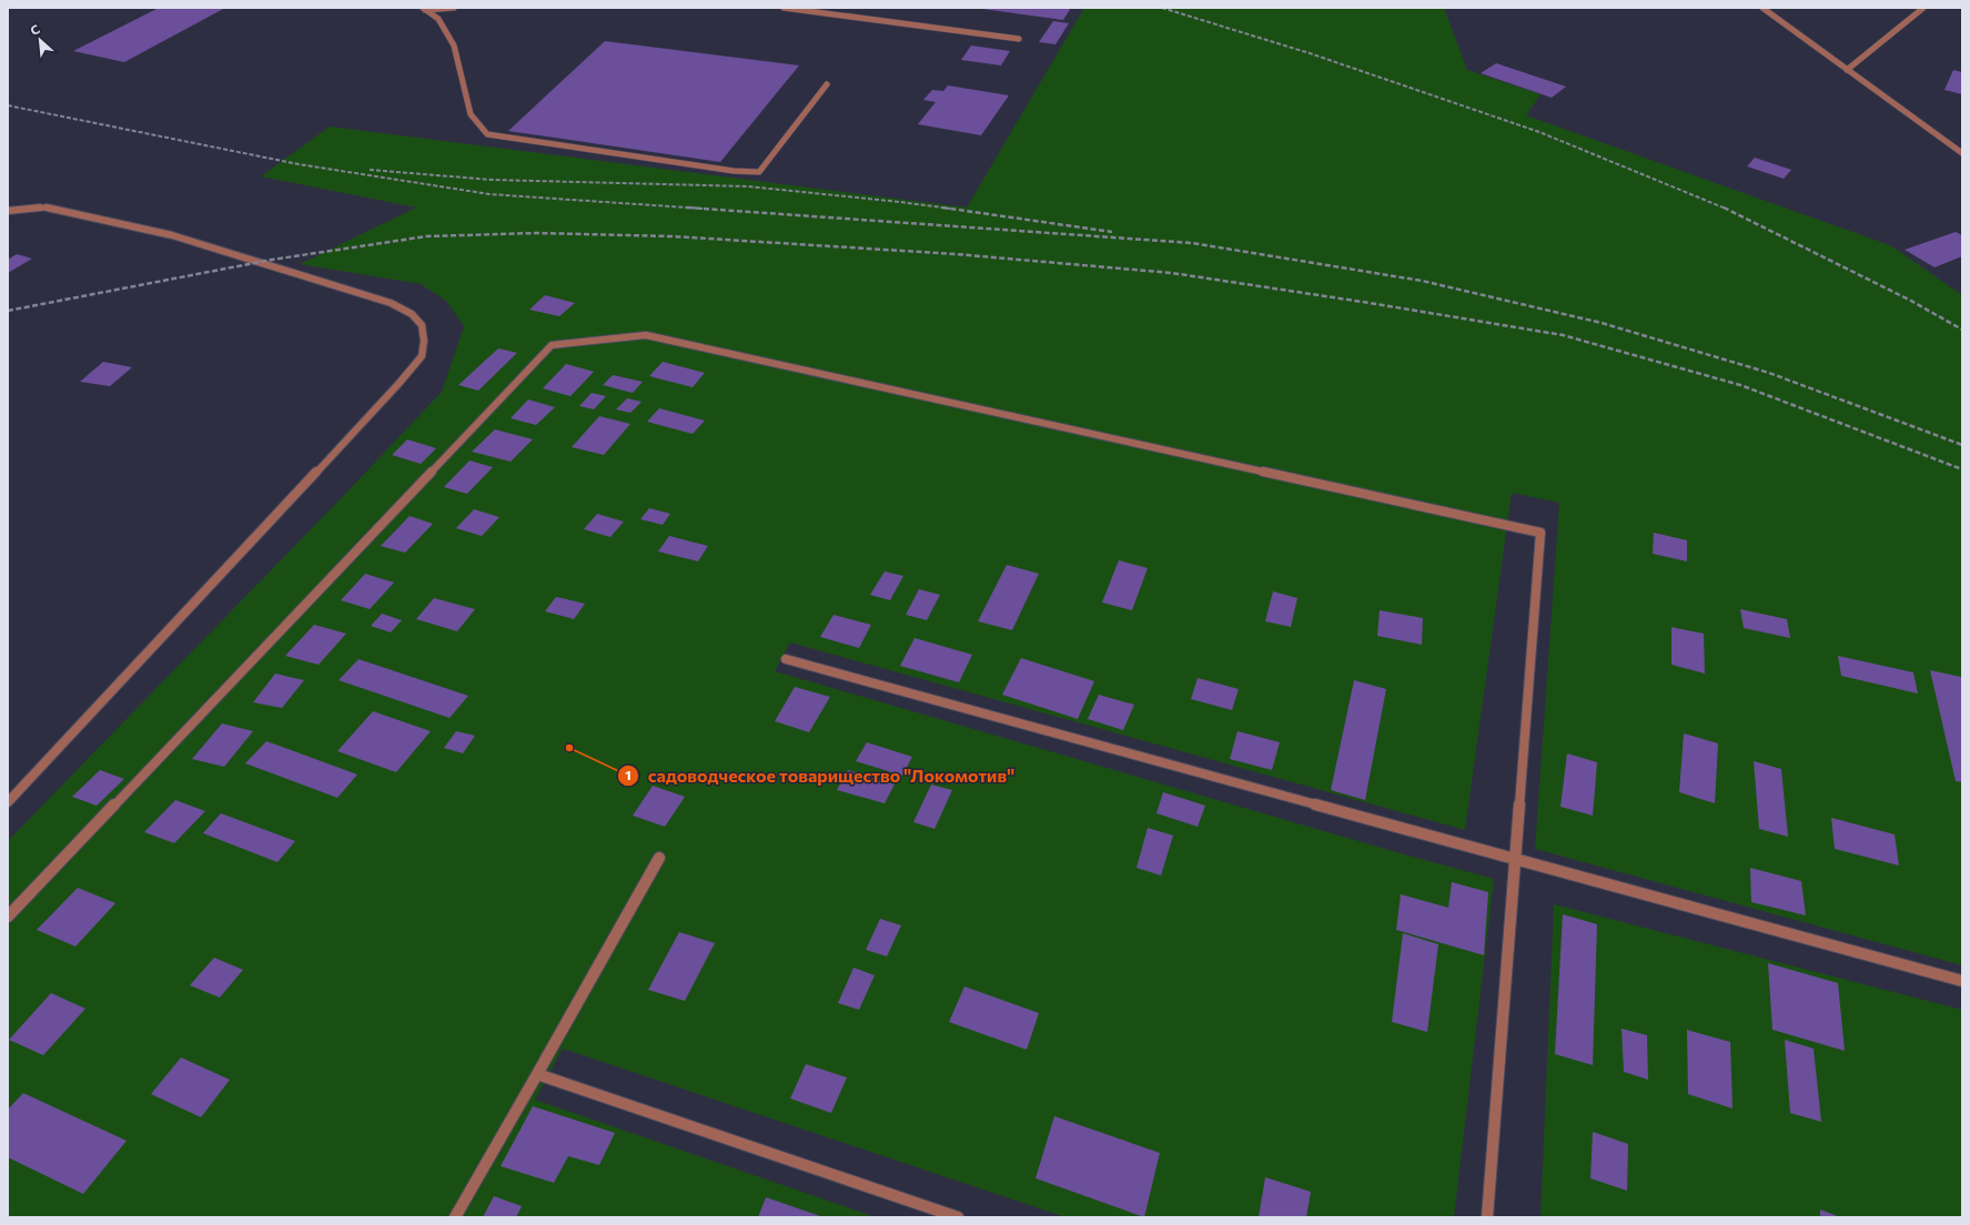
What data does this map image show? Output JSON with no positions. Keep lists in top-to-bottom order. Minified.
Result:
{"places":["садоводческое товарищество \"Локомотив\""],"north":"top left"}
